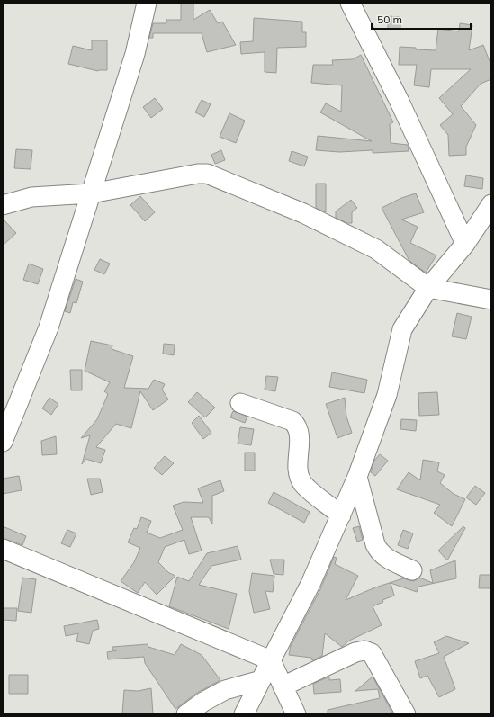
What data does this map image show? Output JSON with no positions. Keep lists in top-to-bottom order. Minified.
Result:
{"scale_bar":"50 m"}
